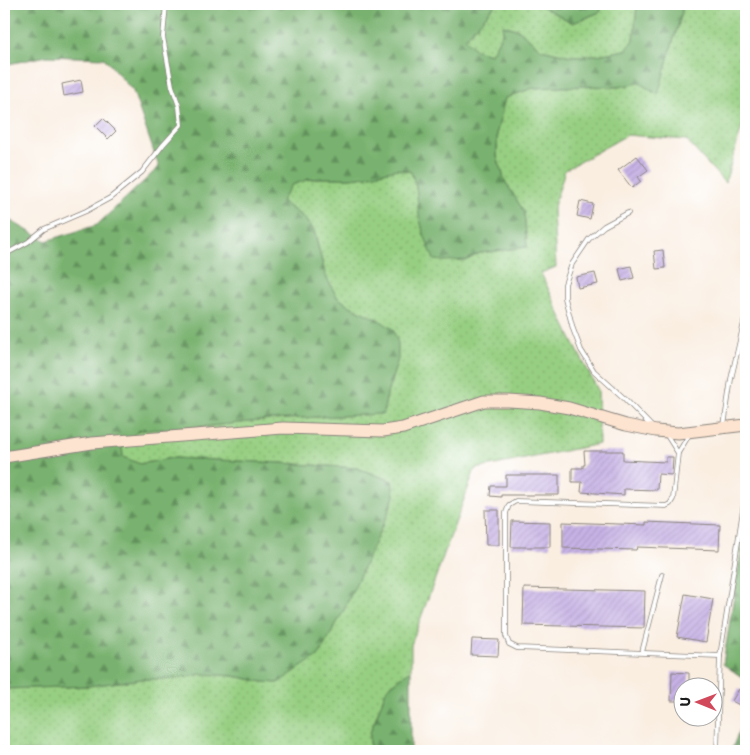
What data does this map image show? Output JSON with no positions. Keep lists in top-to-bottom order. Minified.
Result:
{"north":"left"}
